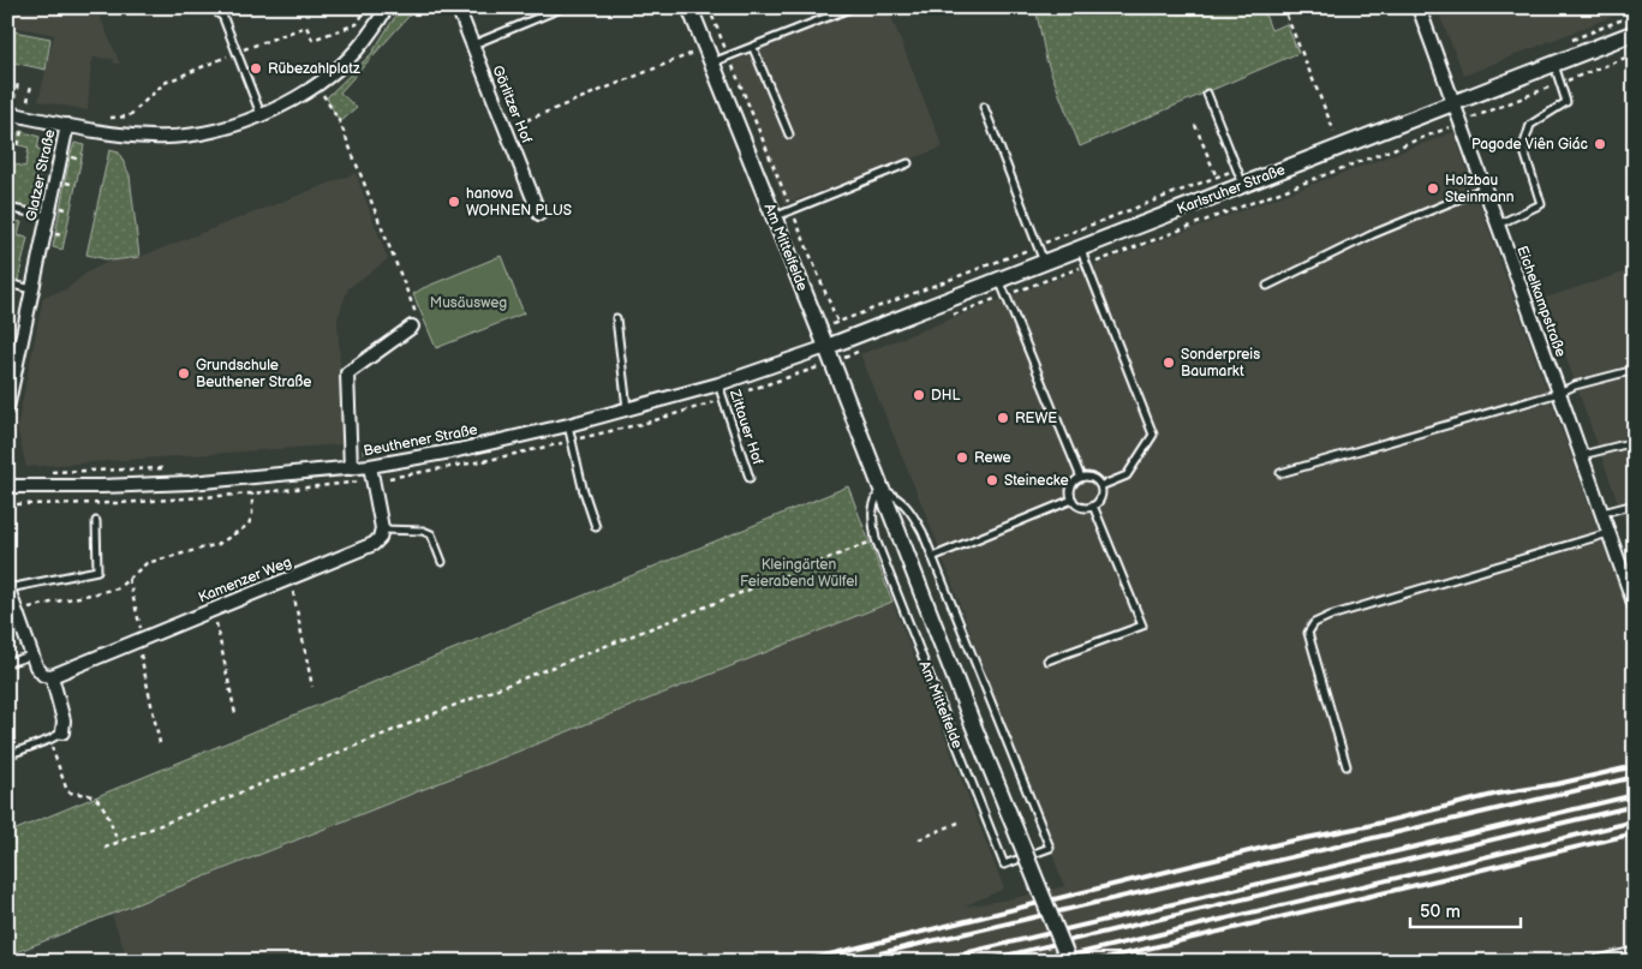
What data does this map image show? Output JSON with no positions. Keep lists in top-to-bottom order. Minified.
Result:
{"streets":{"street":["Görlitzer Hof","Glatzer Straße","Karlsruher Straße","Am Mittelfelde","Eichelkampstraße","Beuthener Straße","Kamenzer Weg"],"lane":["Zittauer Hof"]},"crossings":[["Karlsruher Straße","Am Mittelfelde"],["Karlsruher Straße","Eichelkampstraße"],["Karlsruher Straße","Beuthener Straße"],["Am Mittelfelde","Beuthener Straße"],["Zittauer Hof","Beuthener Straße"]],"parks":["Musäusweg","Kleingärten Feierabend Wülfel"],"places":["Rübezahlplatz","Pagode Viên Giác","Holzbau Steinmann","hanova WOHNEN PLUS","Sonderpreis Baumarkt","Grundschule Beuthener Straße","DHL","REWE","Rewe","Steinecke"],"scale_bar":"50 m"}
